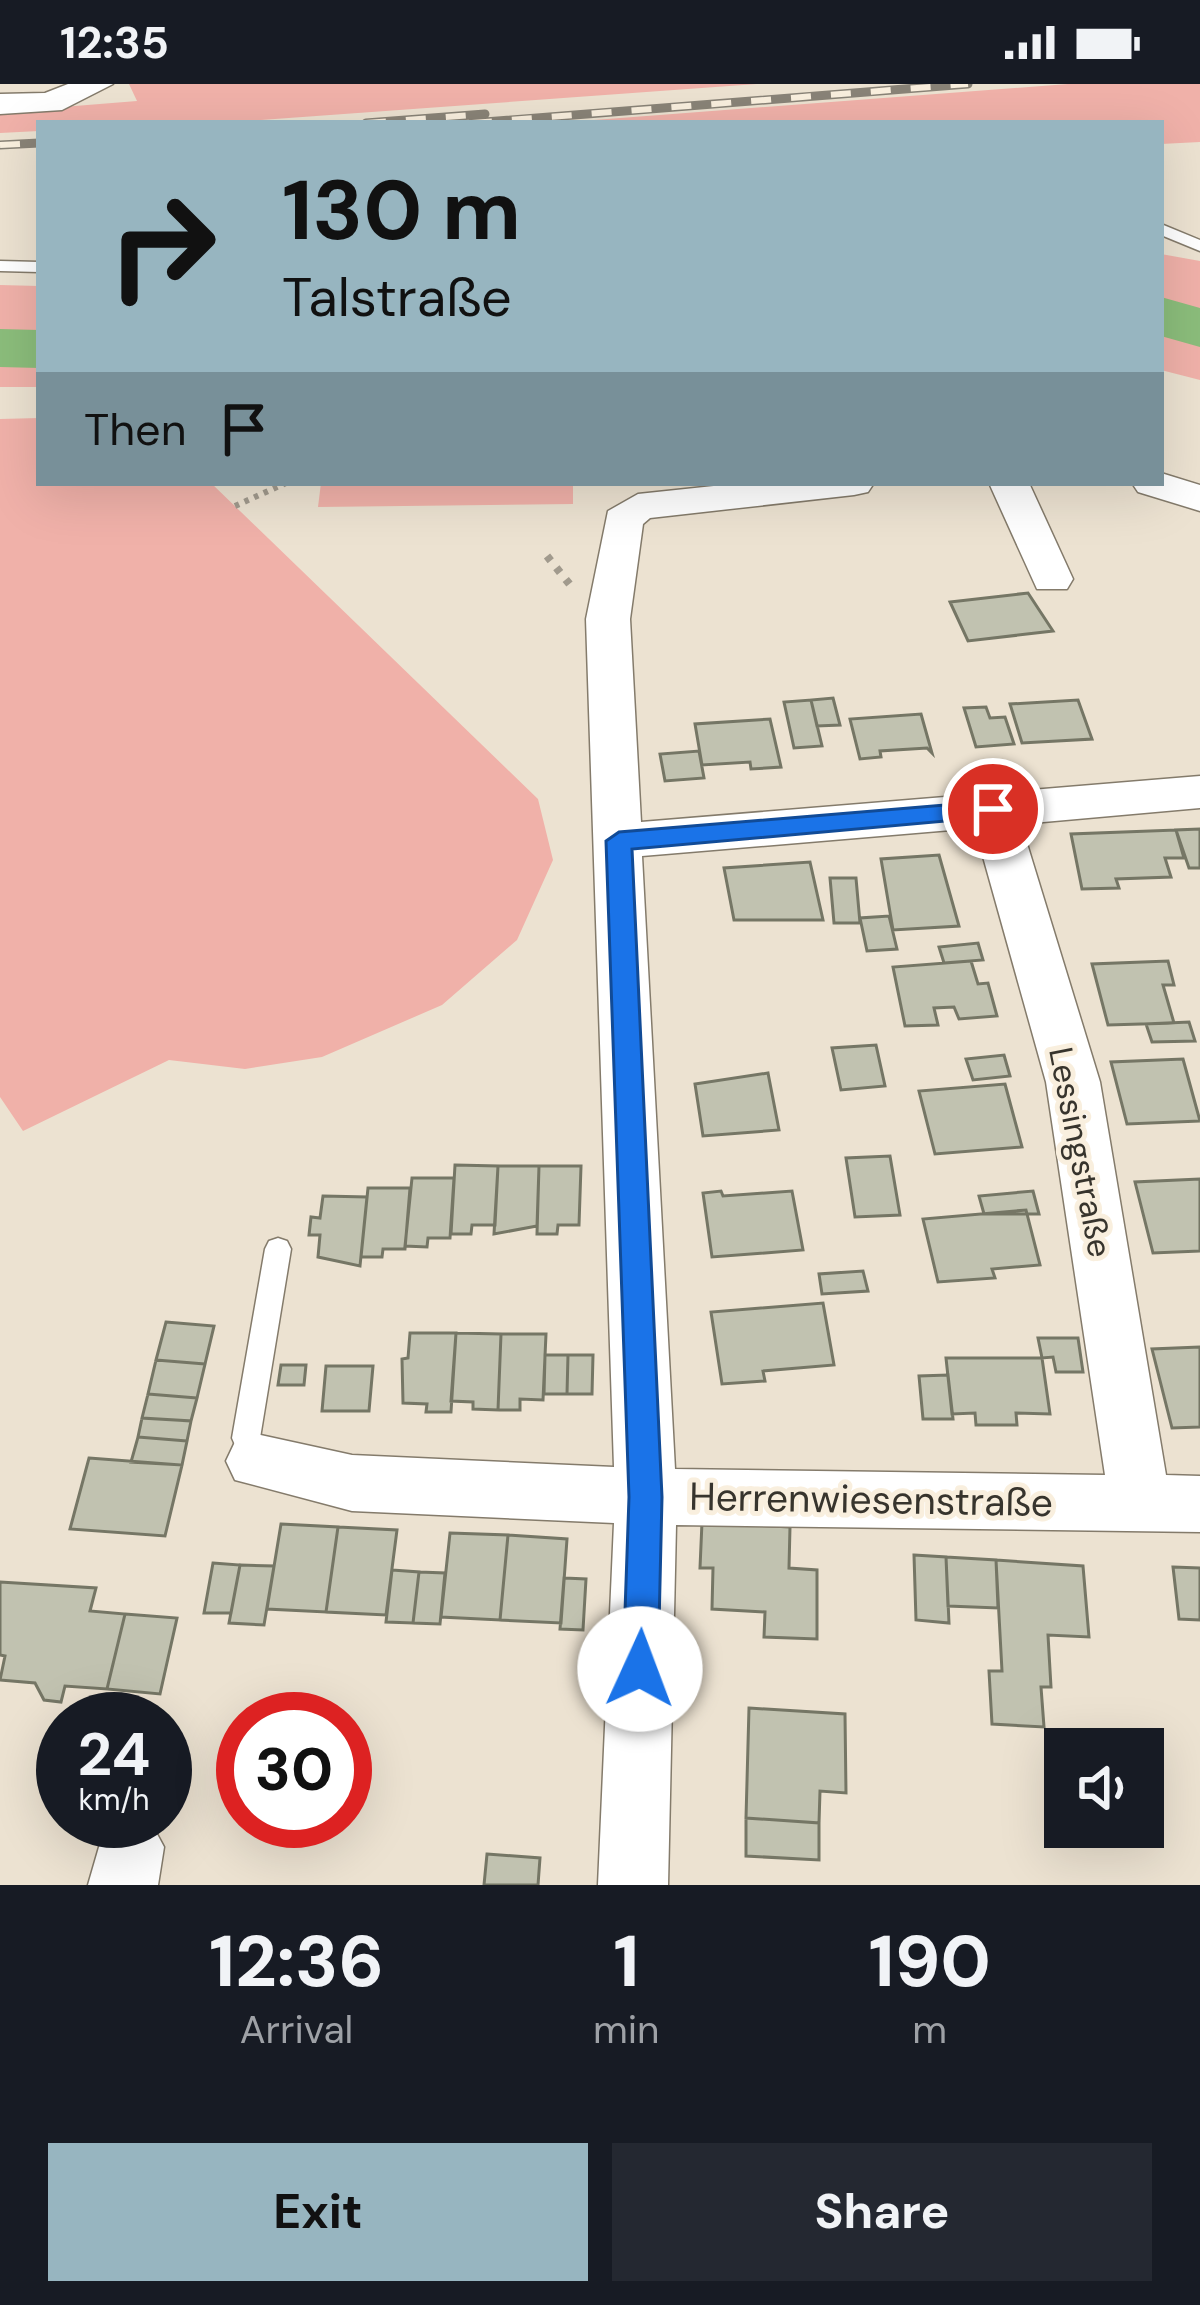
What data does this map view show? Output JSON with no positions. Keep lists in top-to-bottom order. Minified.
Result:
{"streets":{"street":["Lessingstraße","Herrenwiesenstraße"]},"crossings":[["Lessingstraße","Herrenwiesenstraße"]],"page":{"status":"12:35","turn":["130 m","Talstraße"],"then":"Then","speed":"24 km/h","limit":"30","eta":["12:36","Arrival","1","min","190","m"],"buttons":["Exit","Share"]}}
